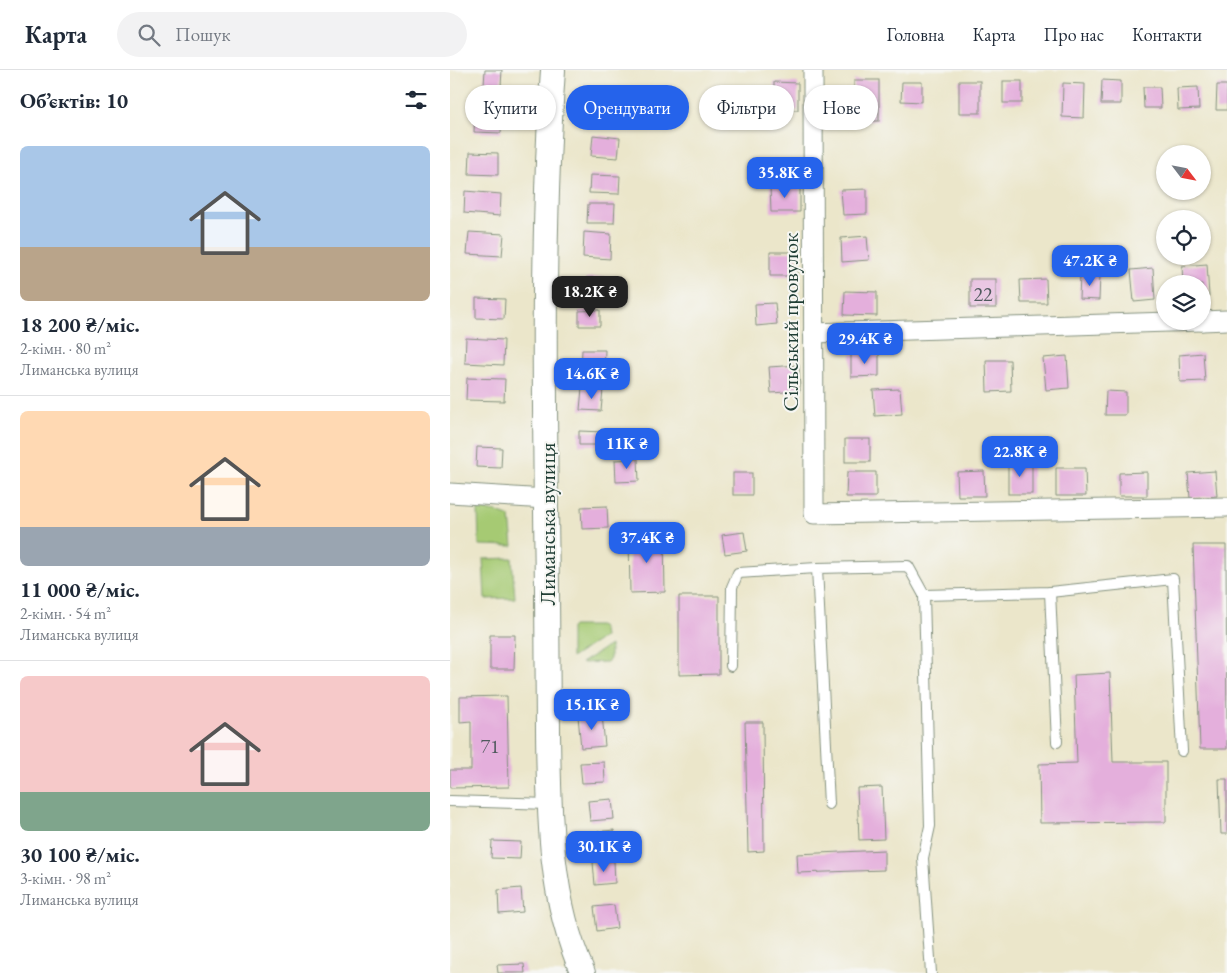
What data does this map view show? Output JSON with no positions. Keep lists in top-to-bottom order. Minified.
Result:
{"streets":{"street":["Сільський провулок","Лиманська вулиця"]},"house_numbers":["22","71"],"north":"bottom right","page":{"header":"Карта","search":"Пошук","nav":["Головна","Карта","Про нас","Контакти"],"heading":"Об’єктів: 10","chip":["Купити","Орендувати","Фільтри","Нове"],"list":[{"name":"18 200 ₴/міс.","note":"2-кімн. · 80 m² · Лиманська вулиця"},{"name":"11 000 ₴/міс.","note":"2-кімн. · 54 m² · Лиманська вулиця"},{"name":"30 100 ₴/міс.","note":"3-кімн. · 98 m² · Лиманська вулиця"}],"price":["35.8K ₴","47.2K ₴","18.2K ₴","29.4K ₴","14.6K ₴","11K ₴","22.8K ₴","37.4K ₴","15.1K ₴","30.1K ₴"]}}
